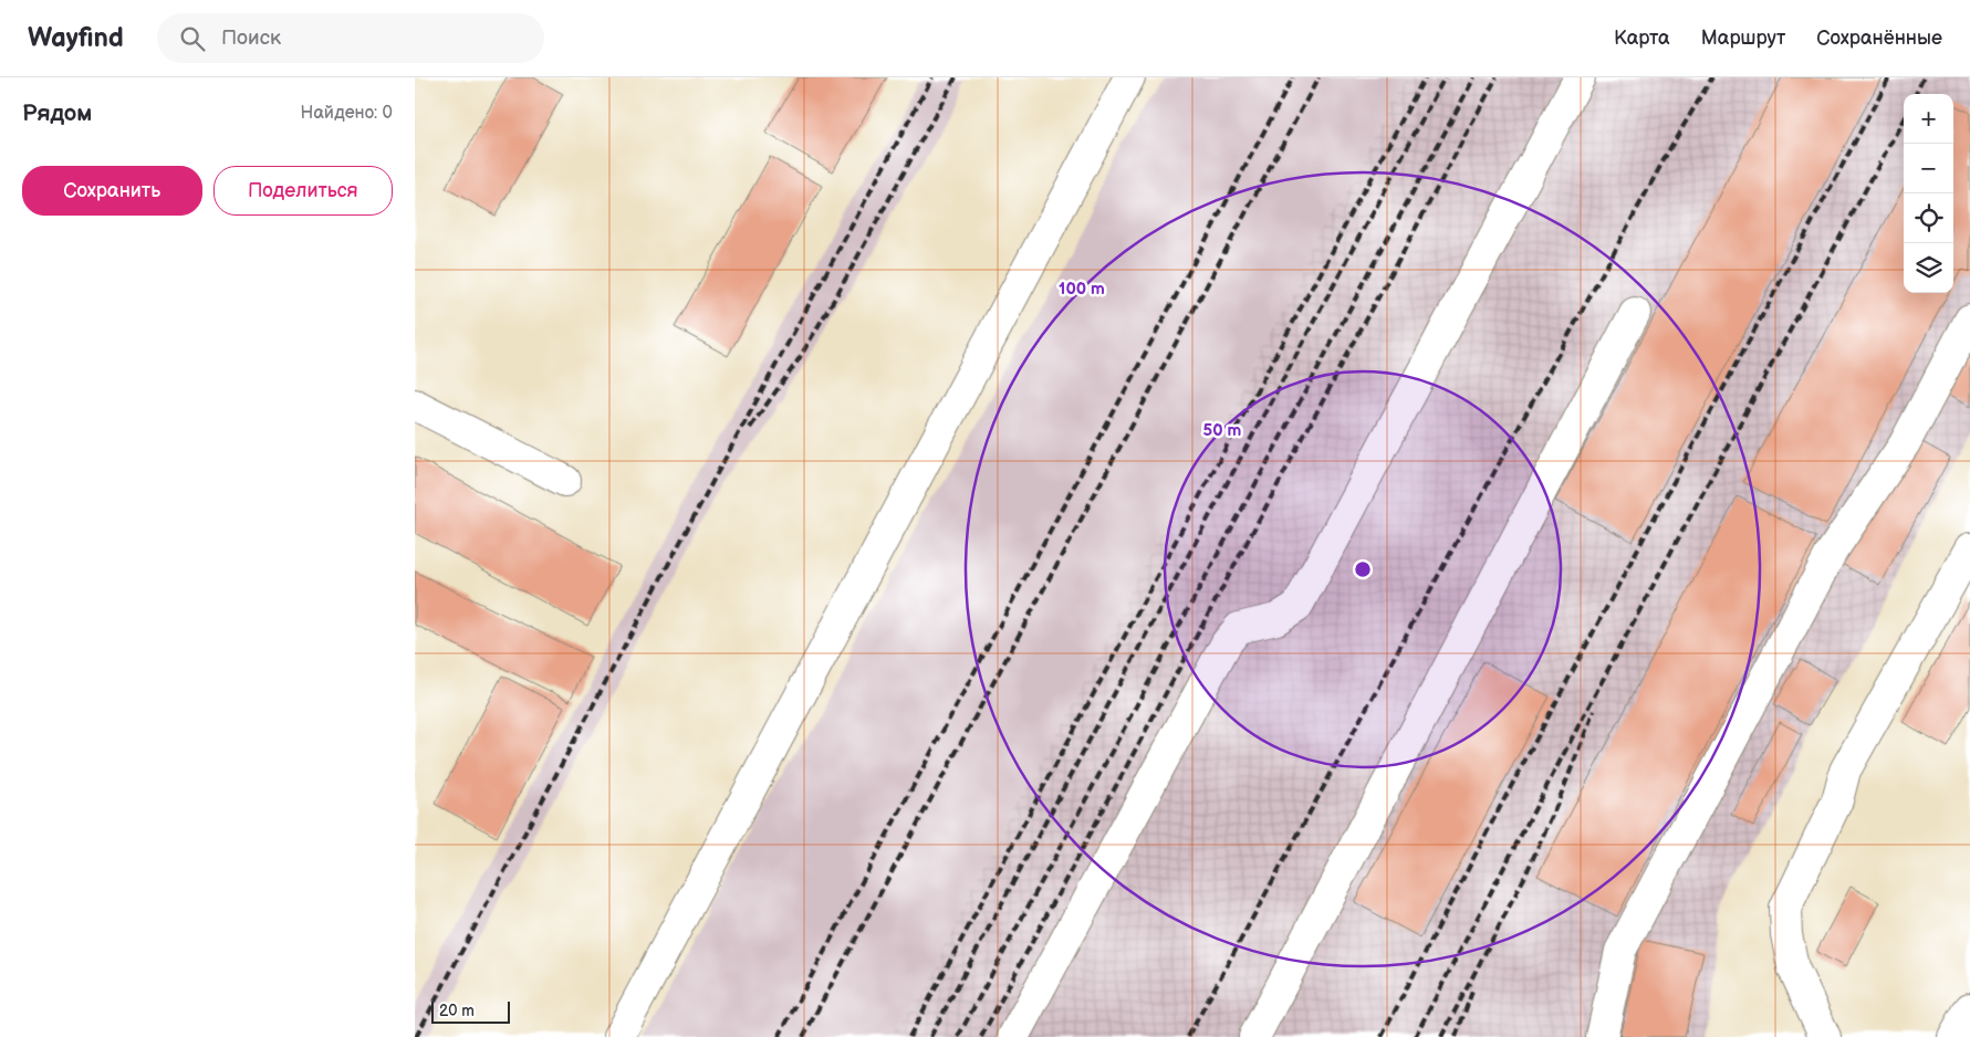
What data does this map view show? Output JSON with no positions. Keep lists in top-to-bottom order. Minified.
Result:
{"scale_bar":"20 m","page":{"header":"Wayfind","search":"Поиск","nav":["Карта","Маршрут","Сохранённые"],"heading":["Рядом","Найдено: 0"],"map_buttons":["+","−"],"buttons":["Сохранить","Поделиться"],"scale":"20 m"},"rings":["100 m","50 m"]}
